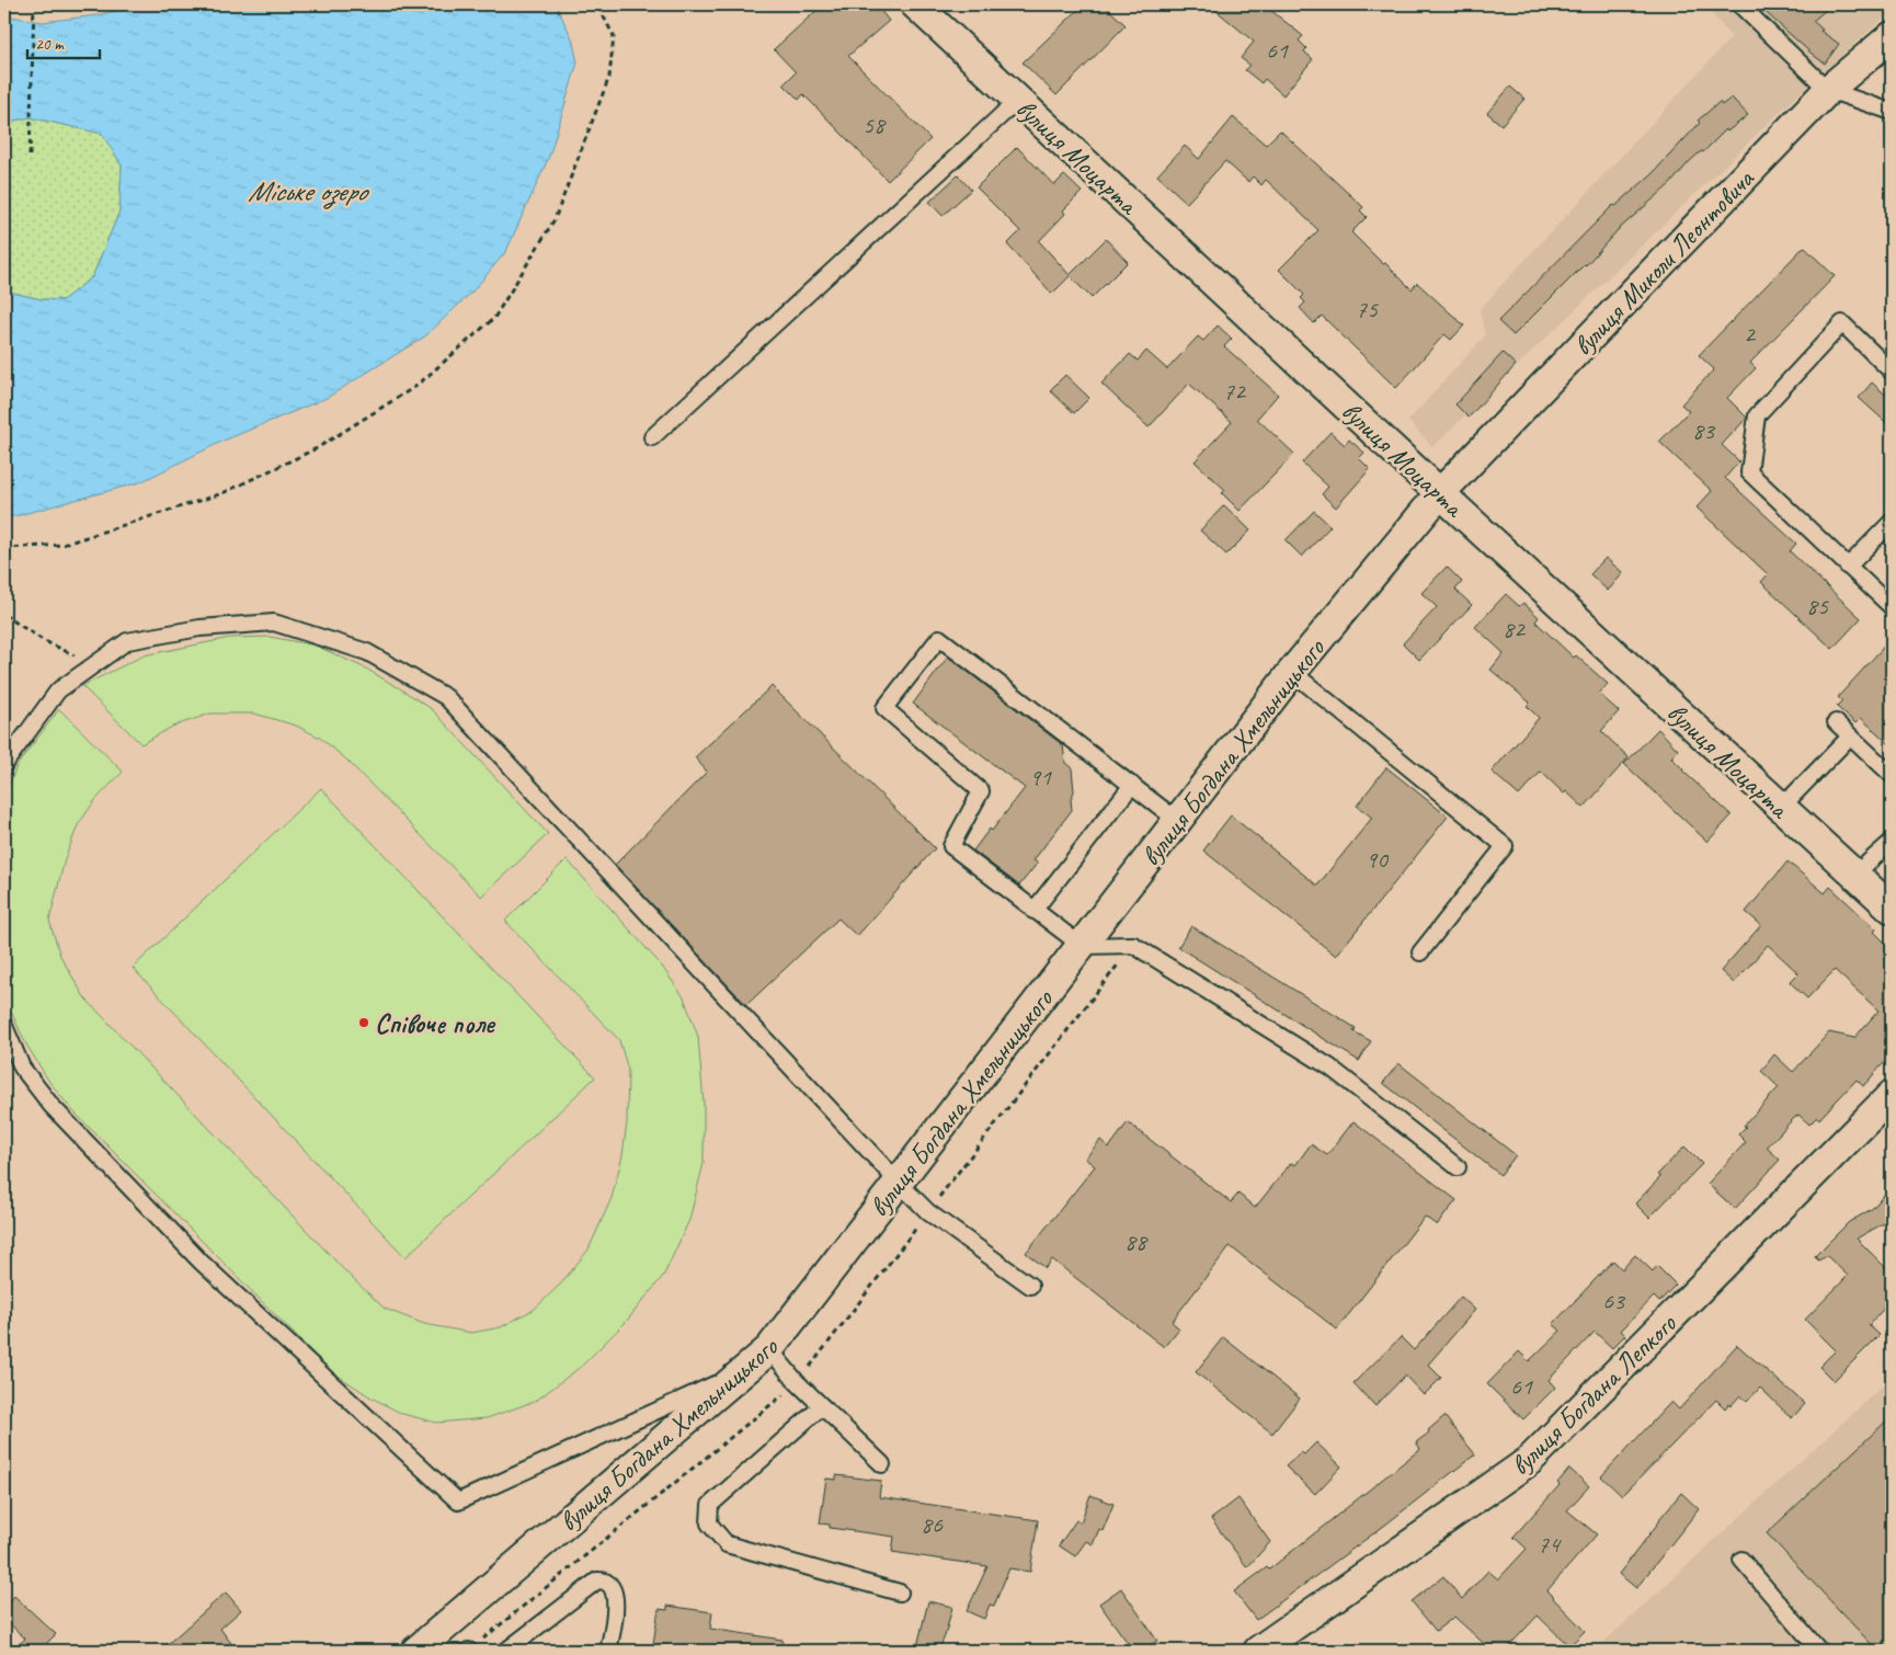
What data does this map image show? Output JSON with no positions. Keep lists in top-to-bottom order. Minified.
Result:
{"streets":{"street":["вулиця Моцарта","вулиця Миколи Леонтовича","вулиця Богдана Хмельницького","вулиця Богдана Лепкого"]},"crossings":[["вулиця Моцарта","вулиця Миколи Леонтовича"],["вулиця Моцарта","вулиця Богдана Хмельницького"],["вулиця Миколи Леонтовича","вулиця Богдана Хмельницького"]],"water":["Міське озеро"],"places":["Співоче поле"],"house_numbers":["61","58","75","2","72","83","85","82","91","90","88","63","61","86","74"],"scale_bar":"20 m"}
